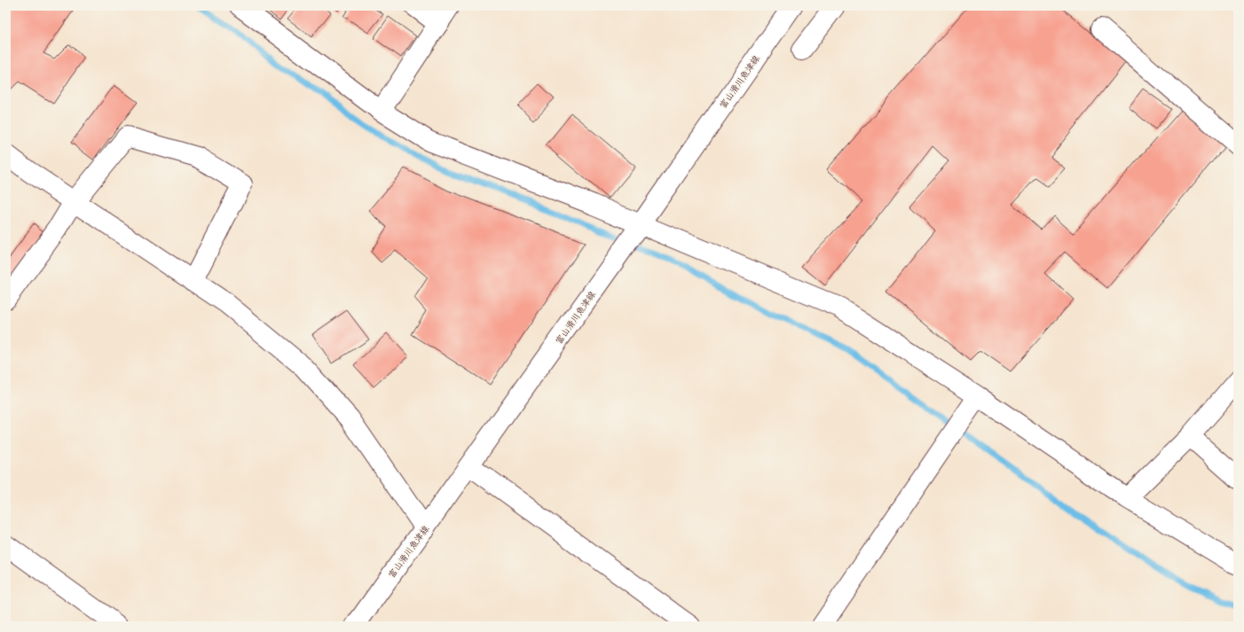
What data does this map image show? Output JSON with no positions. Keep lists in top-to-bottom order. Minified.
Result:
{"streets":{"street":["富山滑川魚津線"]}}
